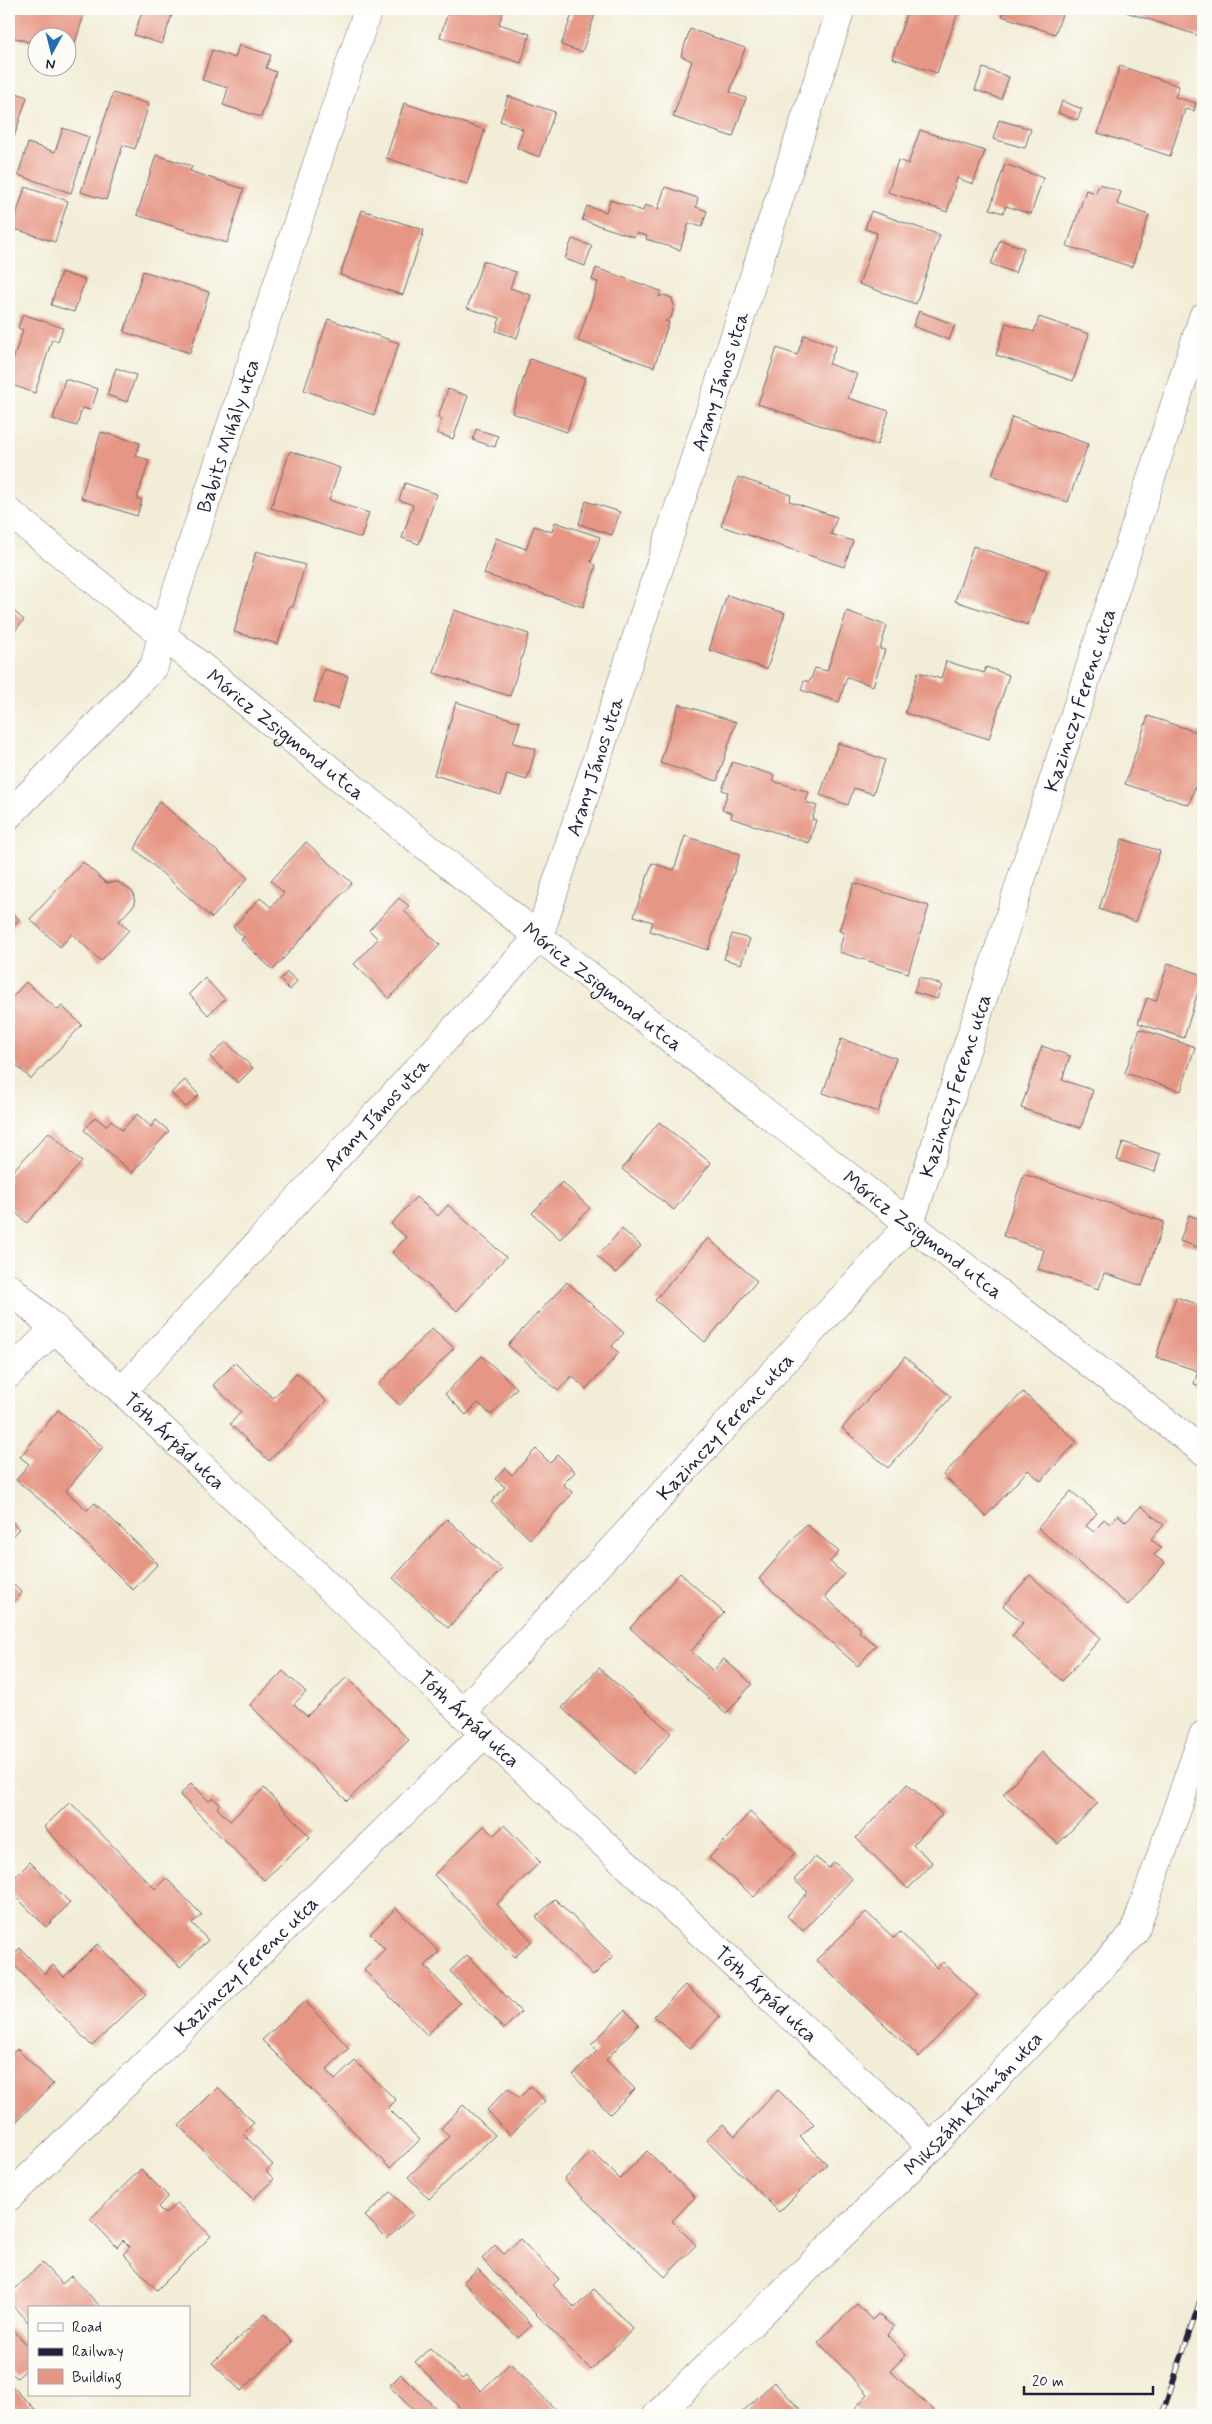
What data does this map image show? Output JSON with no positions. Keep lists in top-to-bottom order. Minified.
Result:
{"streets":{"street":["Arany János utca","Babits Mihály utca","Kazinczy Ferenc utca","Móricz Zsigmond utca","Tóth Árpád utca","Mikszáth Kálmán utca"]},"crossings":[["Arany János utca","Móricz Zsigmond utca"],["Arany János utca","Tóth Árpád utca"],["Babits Mihály utca","Móricz Zsigmond utca"],["Kazinczy Ferenc utca","Móricz Zsigmond utca"],["Kazinczy Ferenc utca","Tóth Árpád utca"],["Tóth Árpád utca","Mikszáth Kálmán utca"]],"legend":["Road","Railway","Building"],"scale_bar":"20 m","north":"bottom"}
